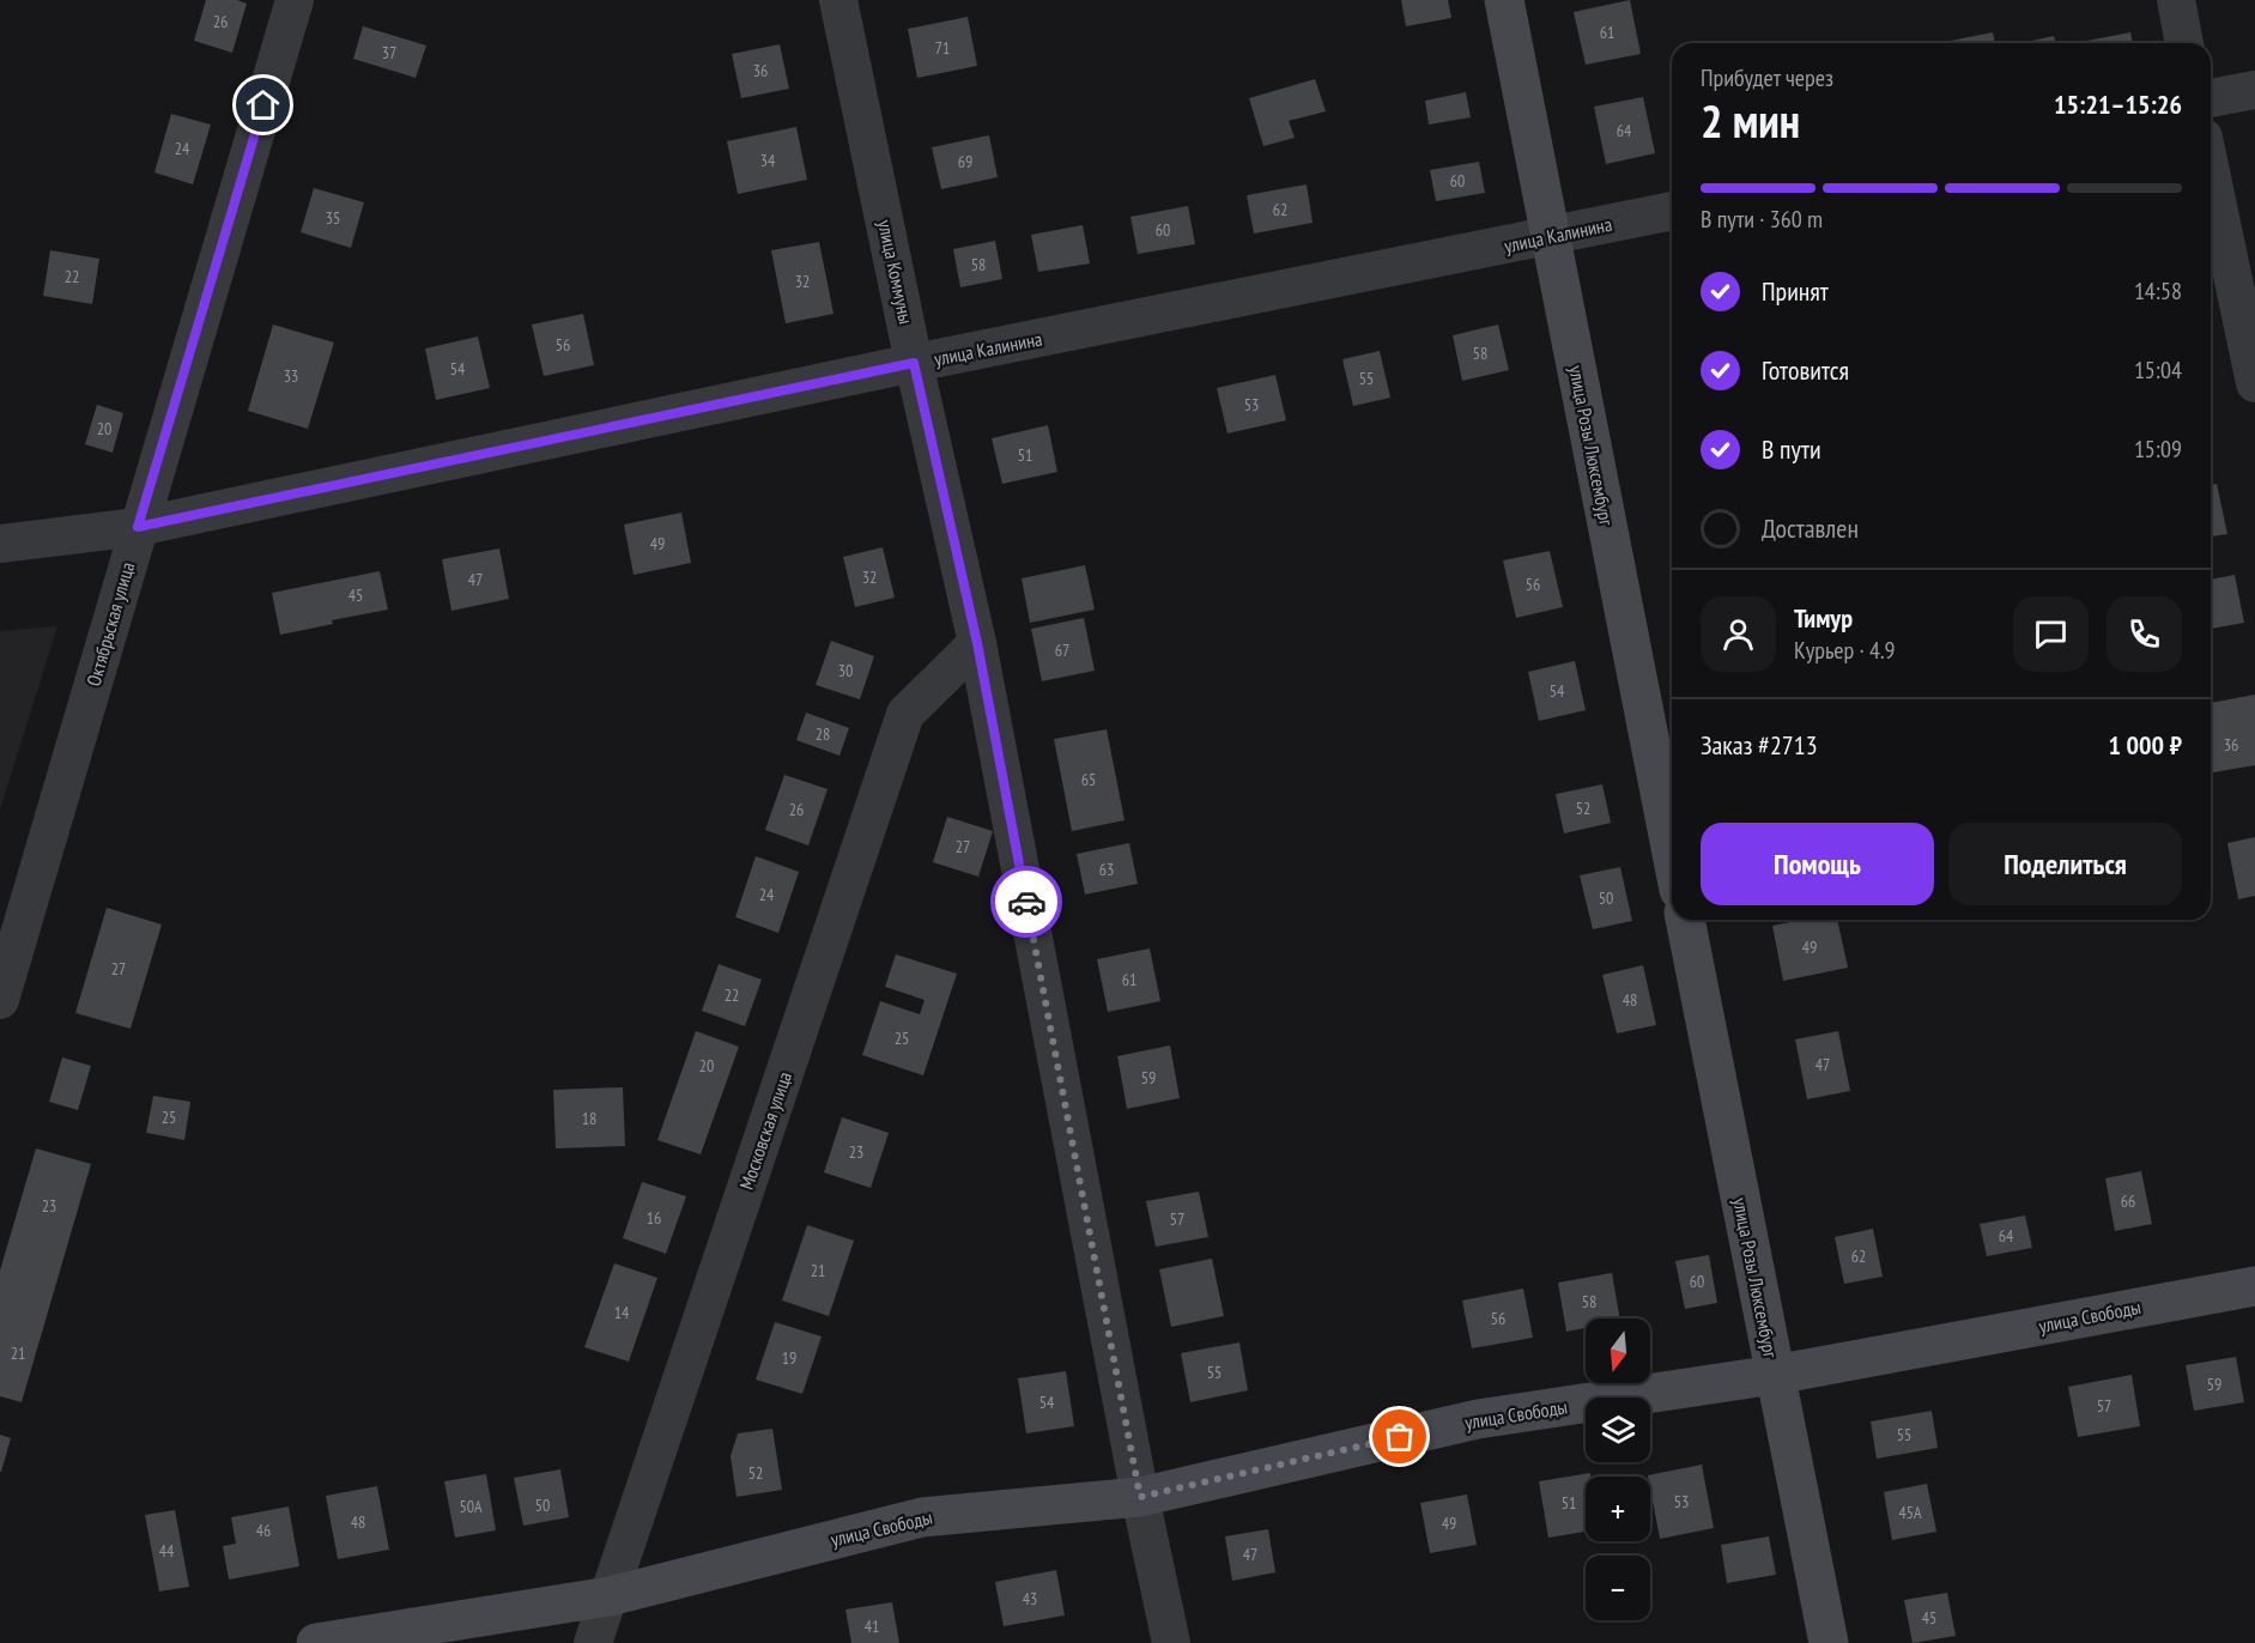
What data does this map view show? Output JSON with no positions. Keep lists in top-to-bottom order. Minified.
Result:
{"streets":{"street":["улица Калинина","улица Коммуны","улица Розы Люксембург","Октябрьская улица","Московская улица","улица Свободы"]},"crossings":[["улица Калинина","улица Коммуны"],["улица Калинина","улица Розы Люксембург"],["улица Калинина","Октябрьская улица"],["улица Коммуны","Московская улица"],["улица Коммуны","улица Свободы"],["улица Розы Люксембург","улица Свободы"],["Московская улица","улица Свободы"]],"house_numbers":["26","61","71","37","36","64","24","34","69","60","62","35","60","58","22","32","56","58","54","33","55","53","20","51","49","32","47","56","45","67","30","54","28","36","65","52","26","27","63","24","50","49","27","61","22","48","25","47","20","59","25","18","23","66","23","16","57","64","62","21","60","58","14","56","21","19","55","59","54","57","55","52","53","51","50","50А","45А","48","49","46","44","47","43","45","41"],"north":"bottom","page":{"heading":["2 мин","Прибудет через","15:21–15:26"],"panel":["Тимур","Курьер · 4.9","Заказ #2713","1 000 ₽"],"bar":"В пути · 360 m","list":[["Принят","14:58"],["Готовится","15:04"],["В пути","15:09"],"Доставлен"],"buttons":["Помощь","Поделиться"],"map_buttons":["+","−"]}}
